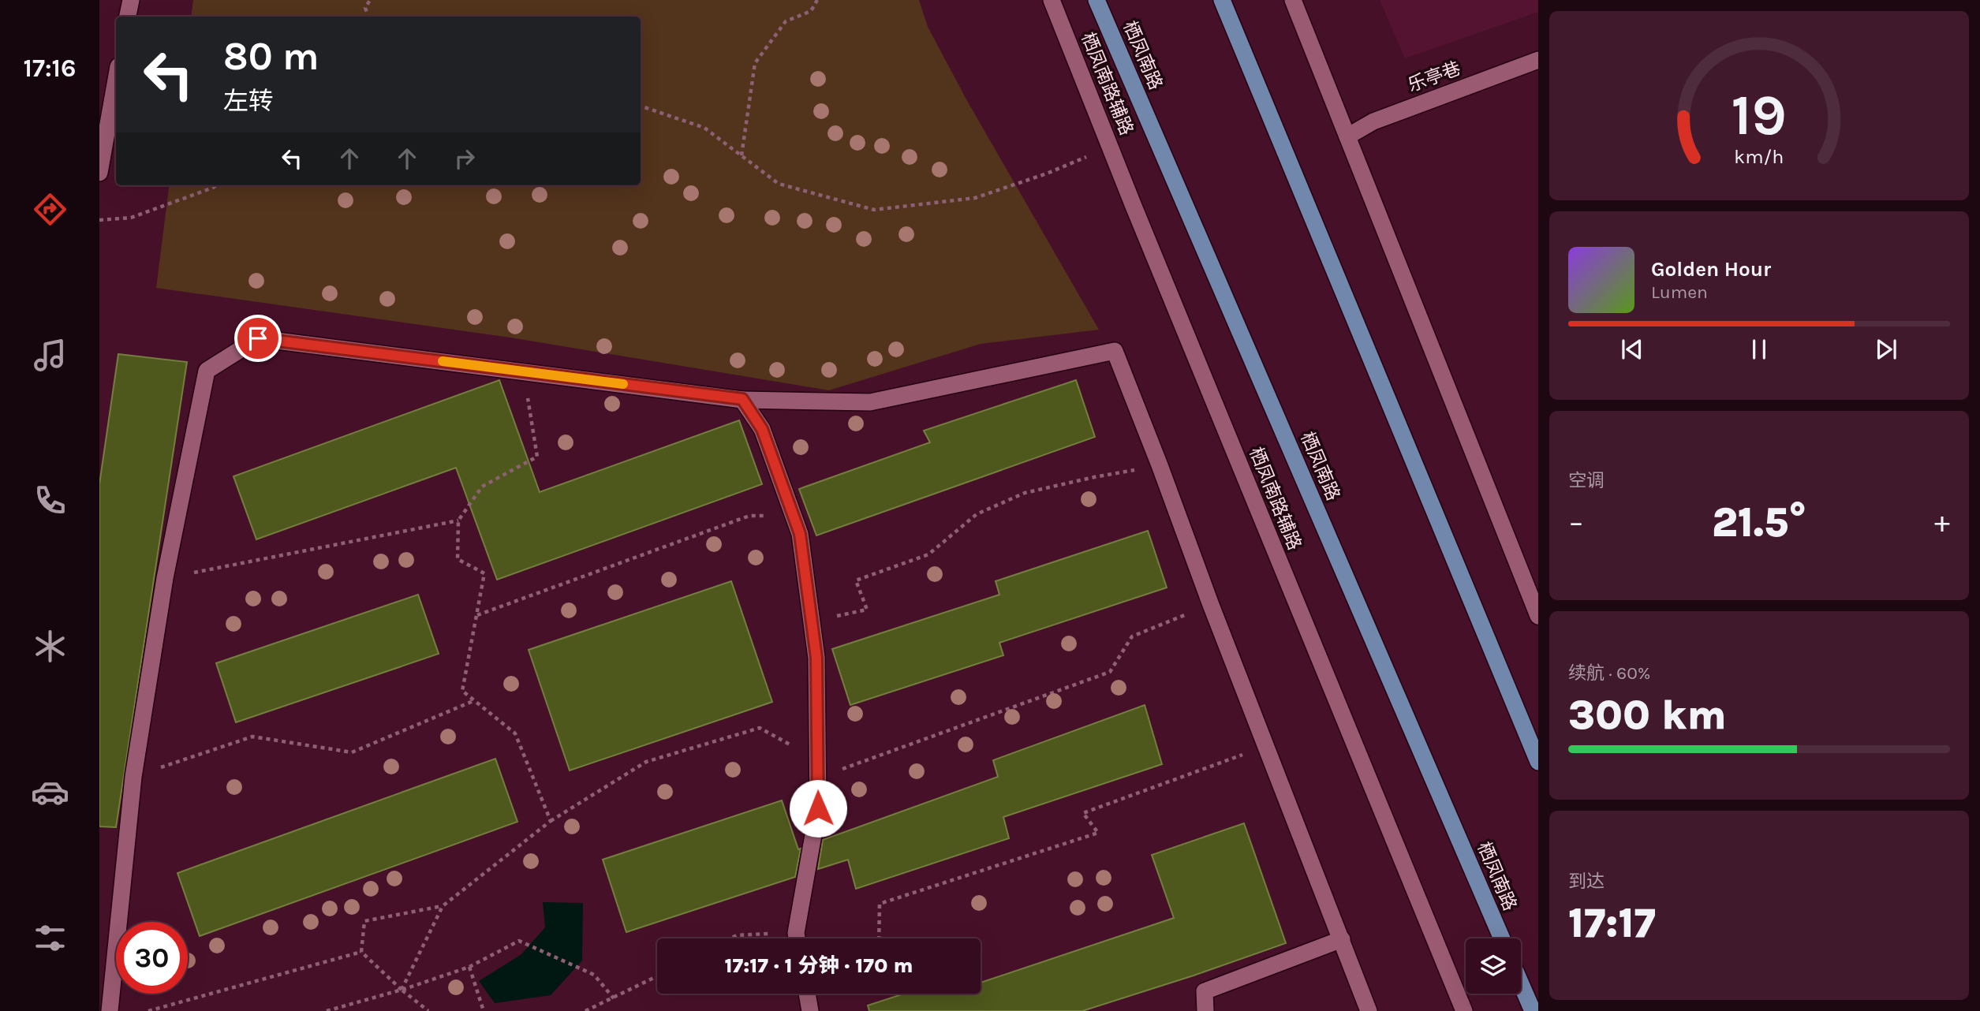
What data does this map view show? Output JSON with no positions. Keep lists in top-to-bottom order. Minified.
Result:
{"streets":{"main road":["栖凤南路"],"street":["乐亭巷","栖凤南路辅路"]},"page":{"tabs":"17:16","turn":["80 m","左转"],"song":["Golden Hour","Lumen"],"tile":["空调",["续航 · 60%","300 km"],["到达","17:17"]],"heat":["−","21.5°","+"],"limit":"30","trip":"17:17 · 1 分钟 · 170 m","gauge":["19","km/h"]}}
